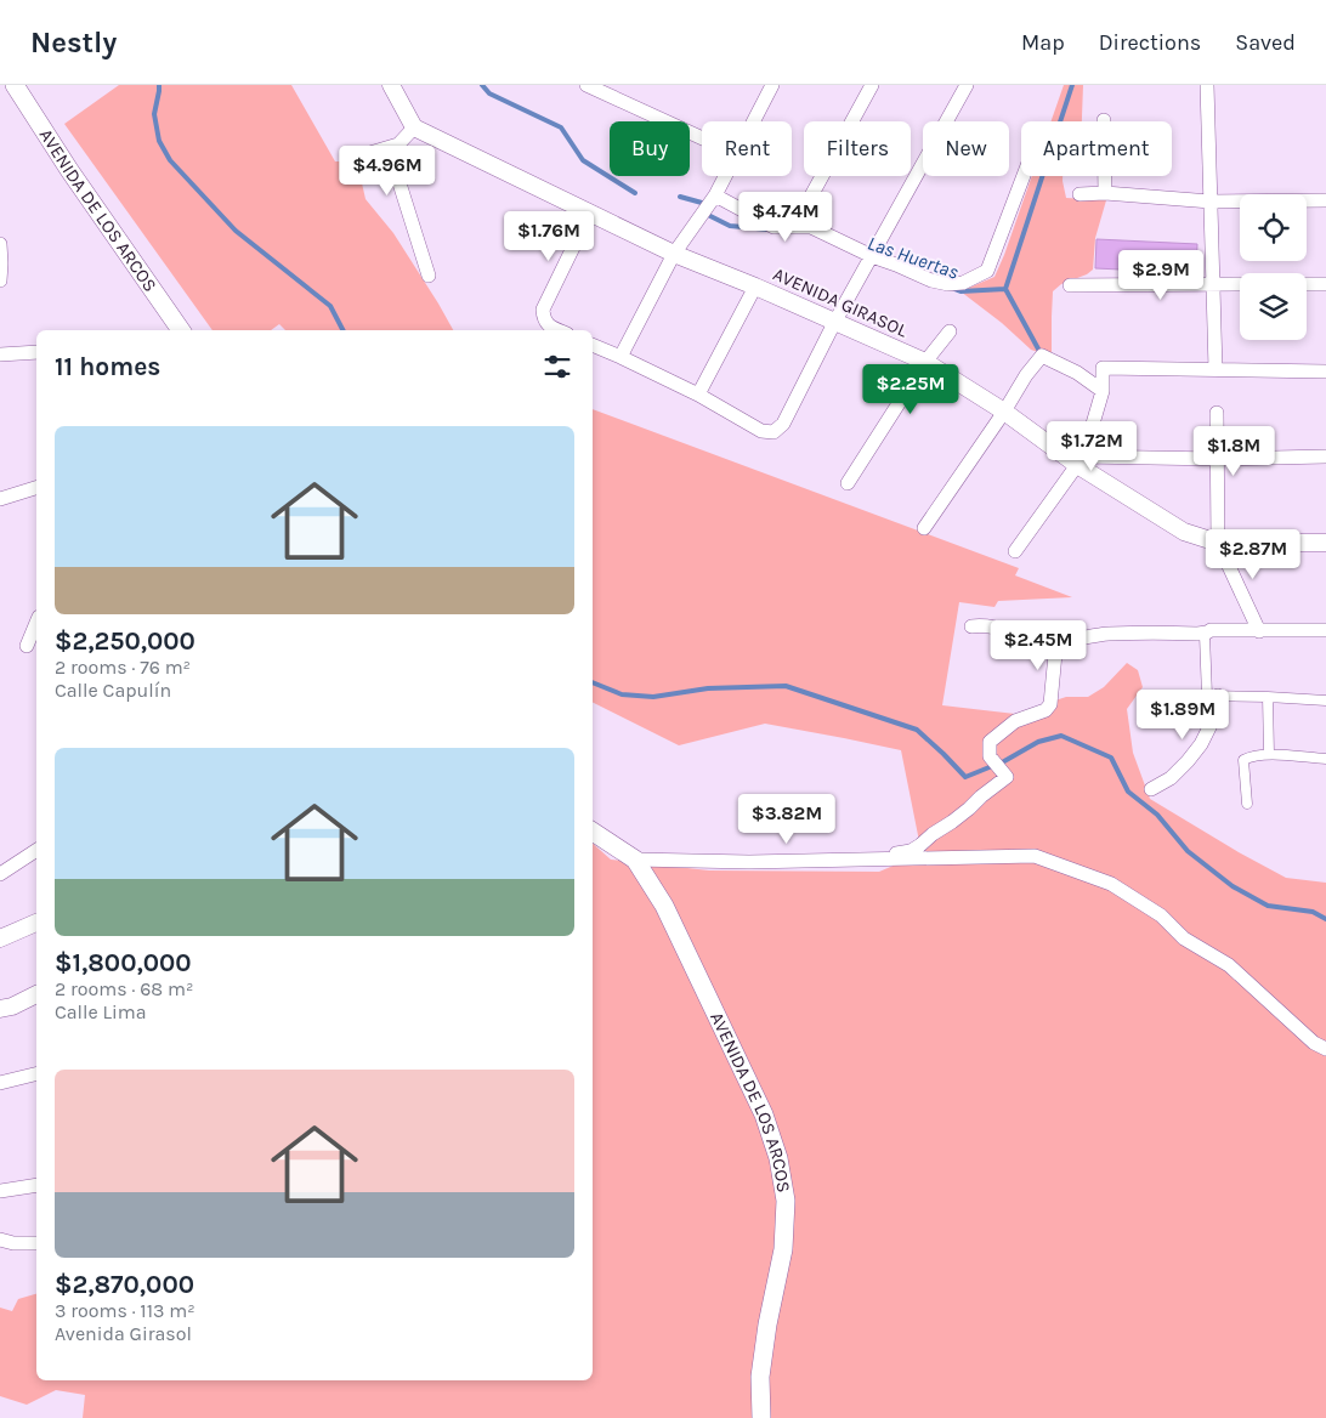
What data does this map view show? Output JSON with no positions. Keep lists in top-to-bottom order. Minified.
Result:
{"streets":{"main road":["AVENIDA DE LOS ARCOS"],"street":["AVENIDA GIRASOL"]},"water":["Las Huertas"],"page":{"header":"Nestly","nav":["Map","Directions","Saved"],"chip":["Buy","Rent","Filters","New","Apartment"],"price":["$4.96M","$4.74M","$1.76M","$2.9M","$2.25M","$1.72M","$1.8M","$2.87M","$2.45M","$1.89M","$3.82M"],"heading":"11 homes","list":[{"name":"$2,250,000","note":"2 rooms · 76 m² · Calle Capulín"},{"name":"$1,800,000","note":"2 rooms · 68 m² · Calle Lima"},{"name":"$2,870,000","note":"3 rooms · 113 m² · Avenida Girasol"}]}}
